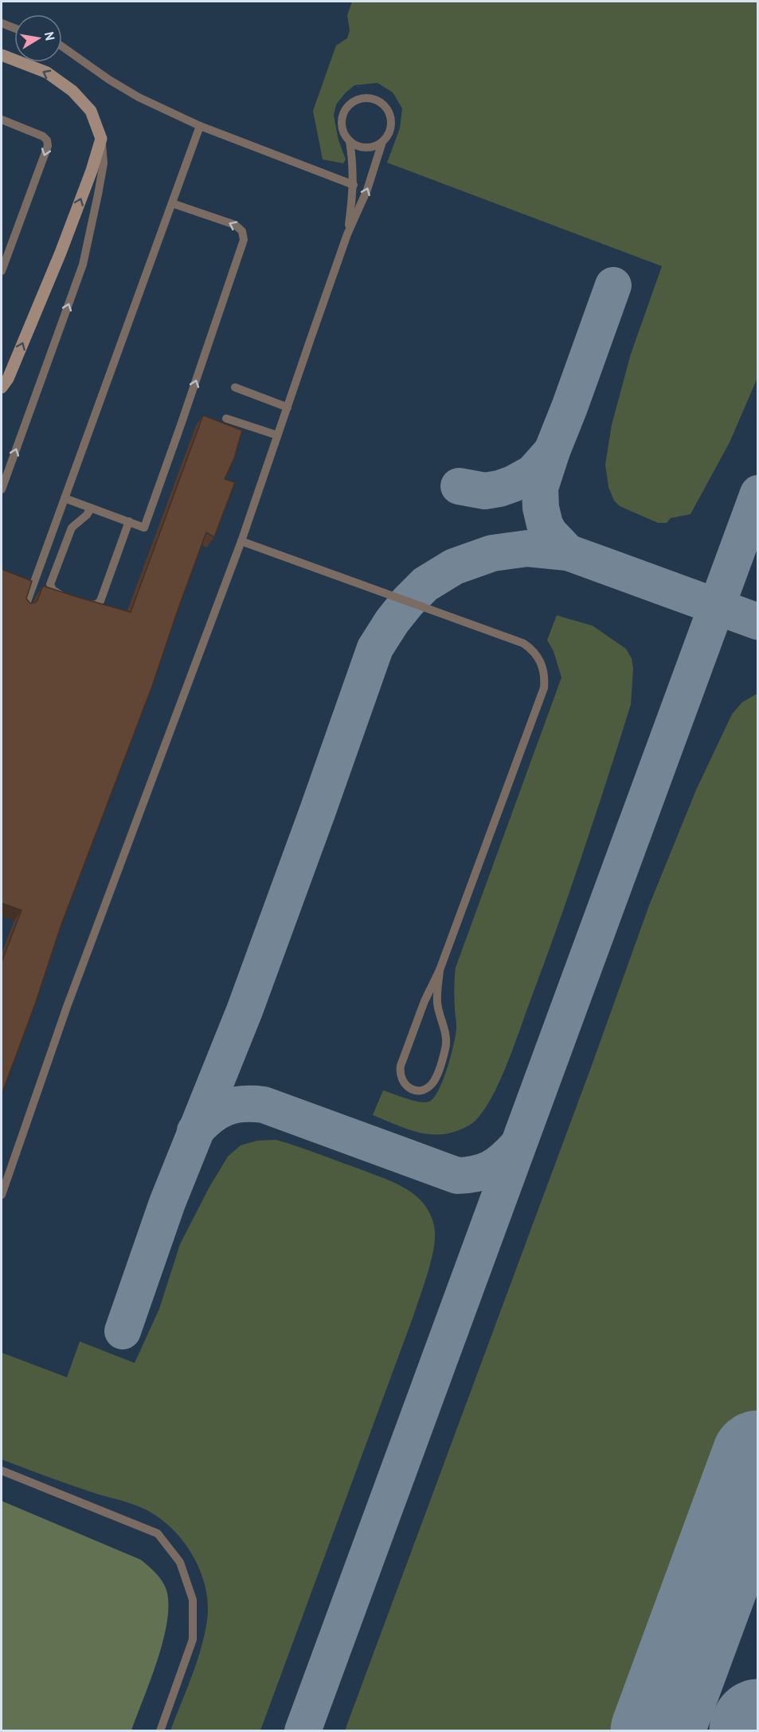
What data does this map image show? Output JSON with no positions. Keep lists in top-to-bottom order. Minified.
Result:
{"north":"right"}
